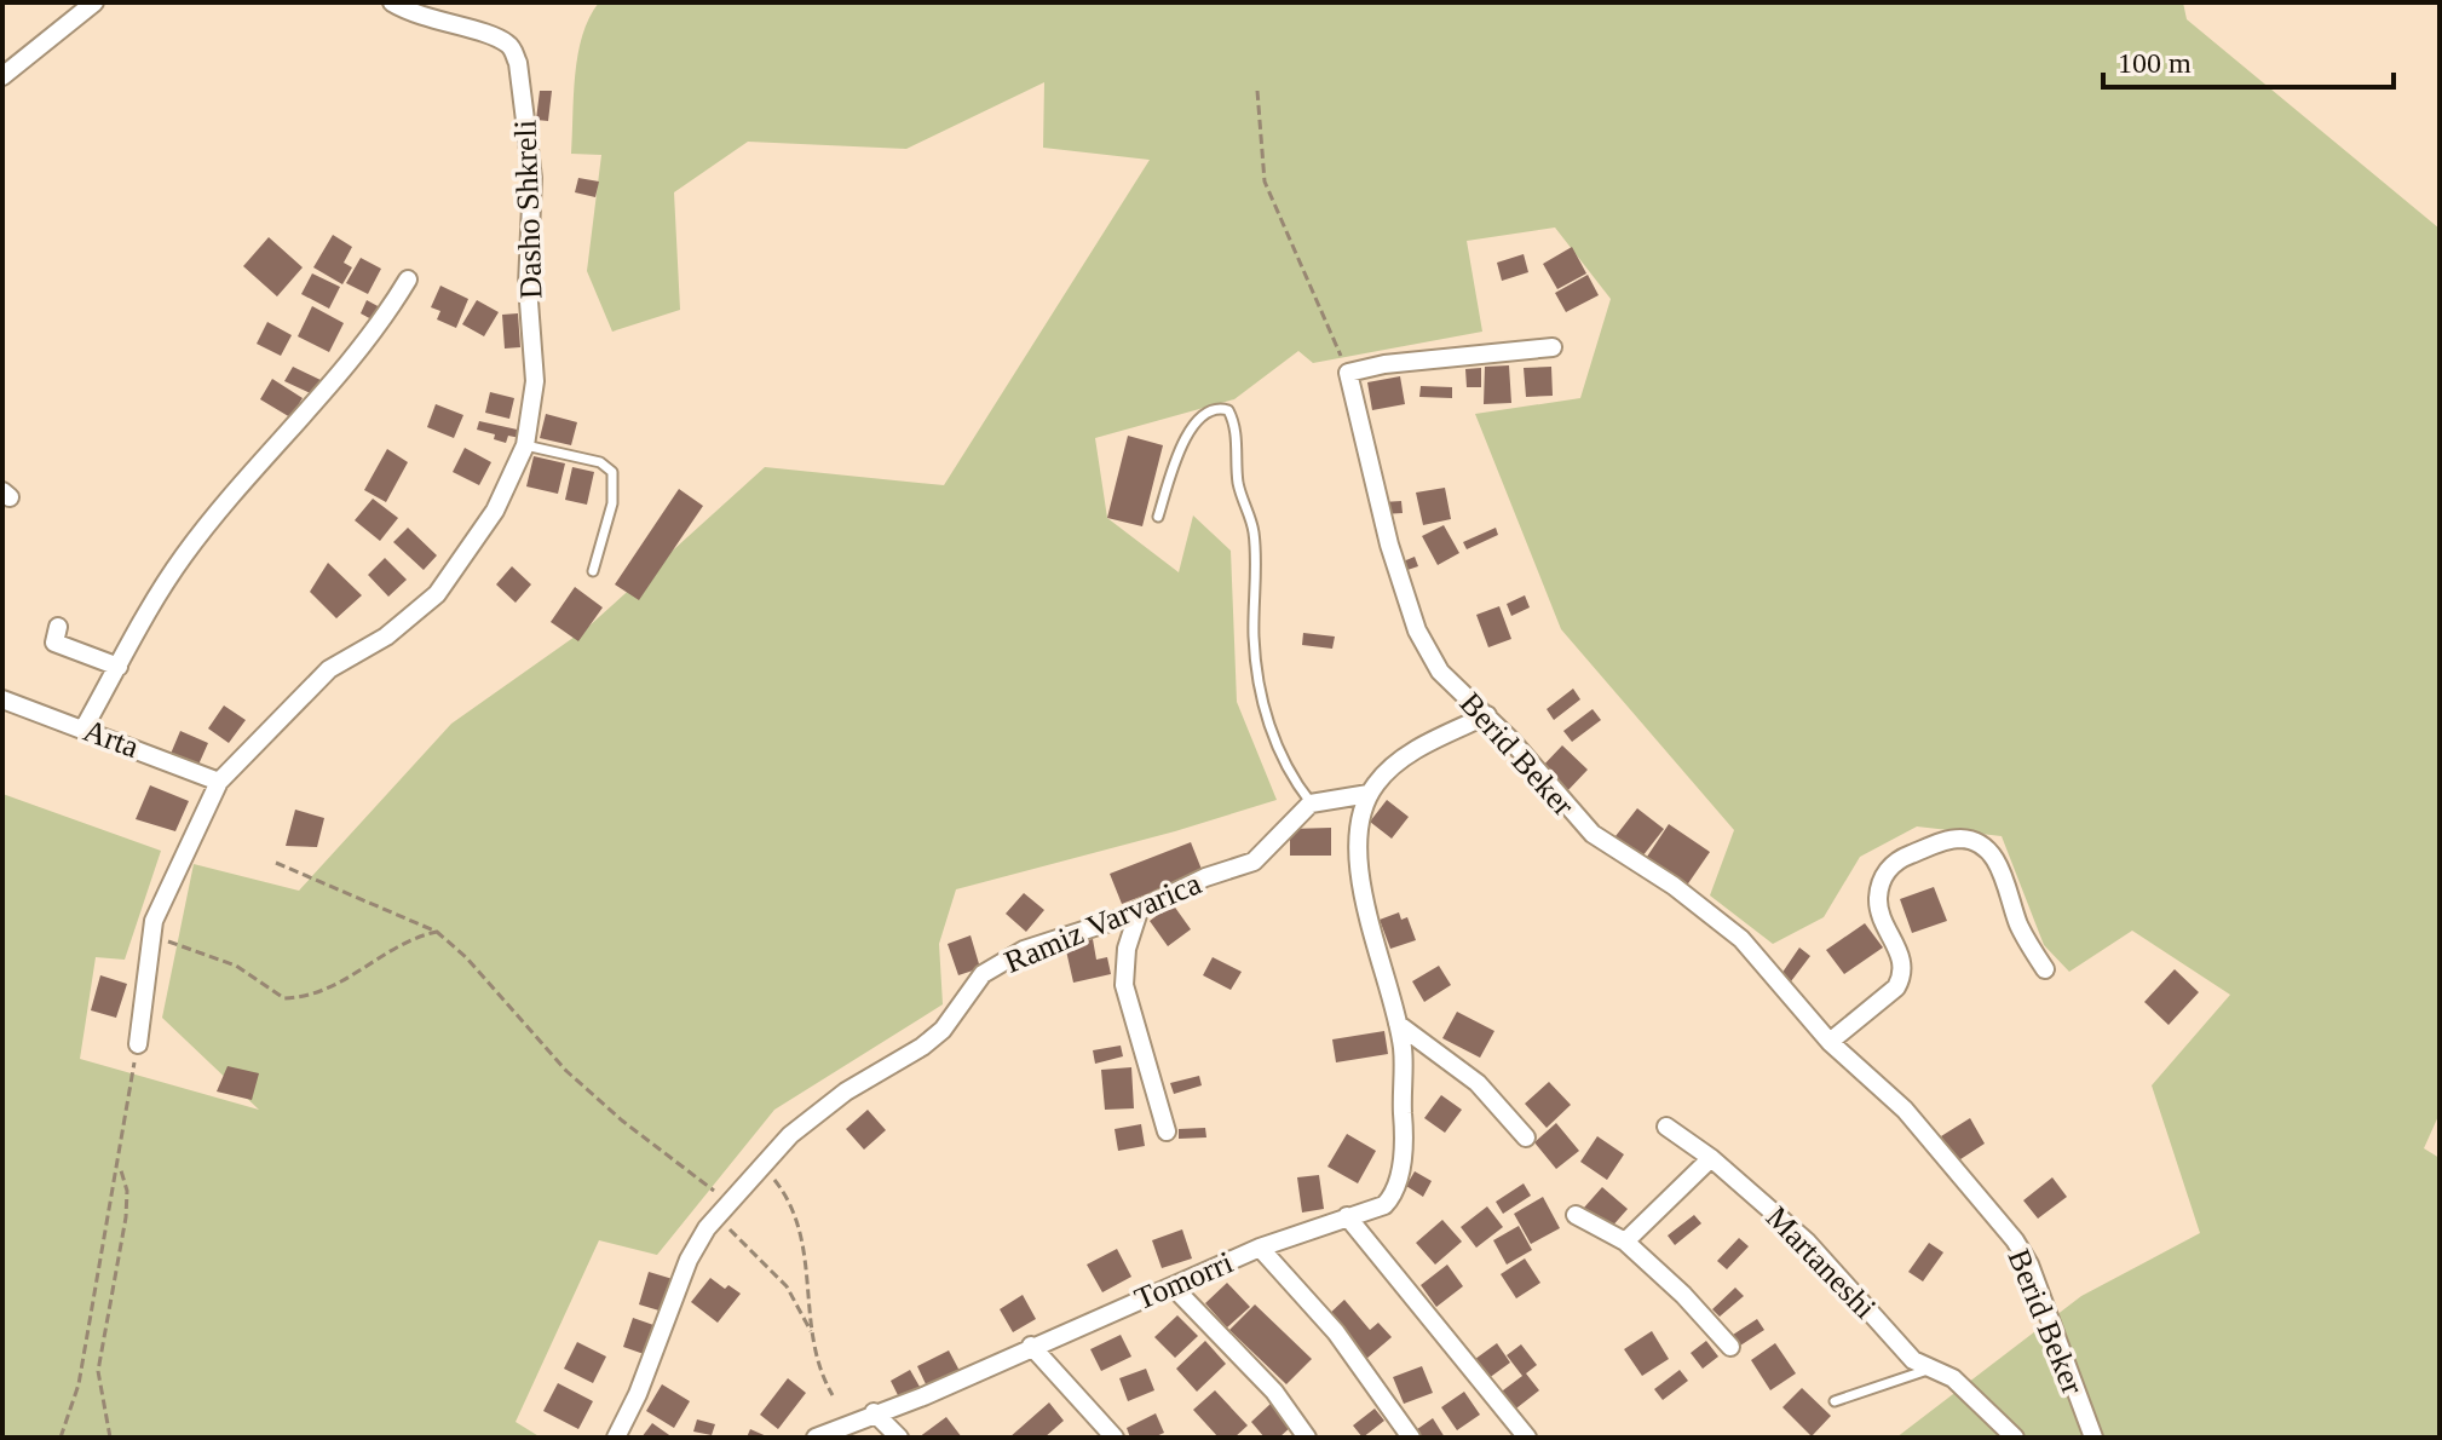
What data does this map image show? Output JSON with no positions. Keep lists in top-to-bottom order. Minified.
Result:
{"streets":{"street":["Dasho Shkreli","Arta","Berid Beker","Ramiz Varvarica","Martaneshi","Tomorri"]},"crossings":[["Dasho Shkreli","Arta"]],"scale_bar":"100 m"}
